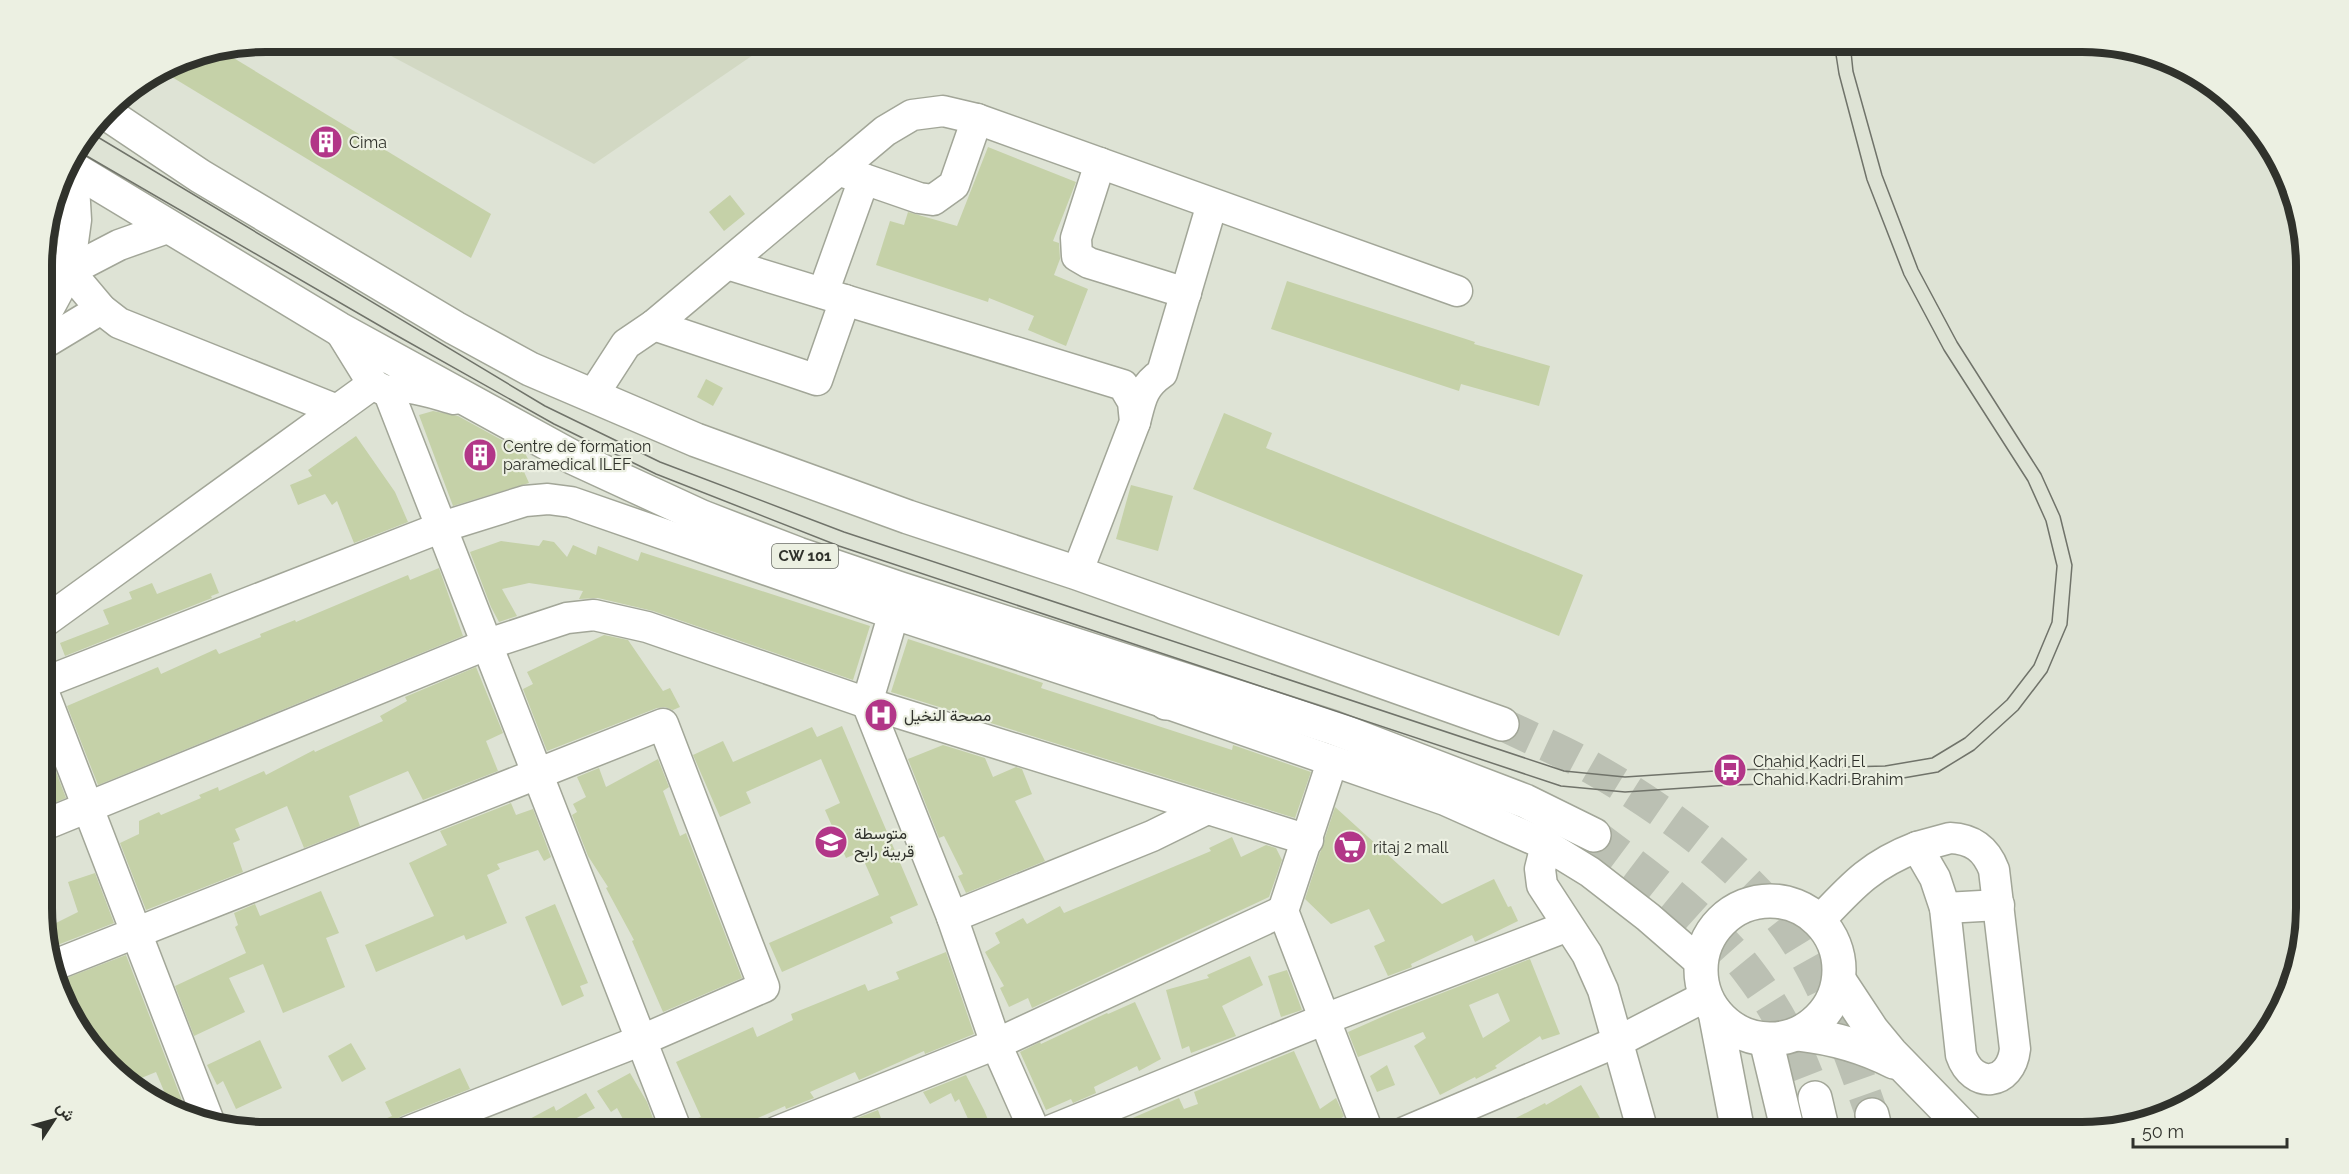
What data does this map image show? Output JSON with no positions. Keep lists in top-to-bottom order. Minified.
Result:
{"streets":{"main road":["CW 101"]},"places":{"building":["Cima","Centre de formation paramedical ILEF"],"hospital":["مصحة النخيل"],"bus stop":["Chahid Kadri El Chahid Kadri Brahim"],"school or university":["متوسطة قريبة رابح"],"supermarket":["ritaj 2 mall"]},"scale_bar":"50 m","north":"top right"}
